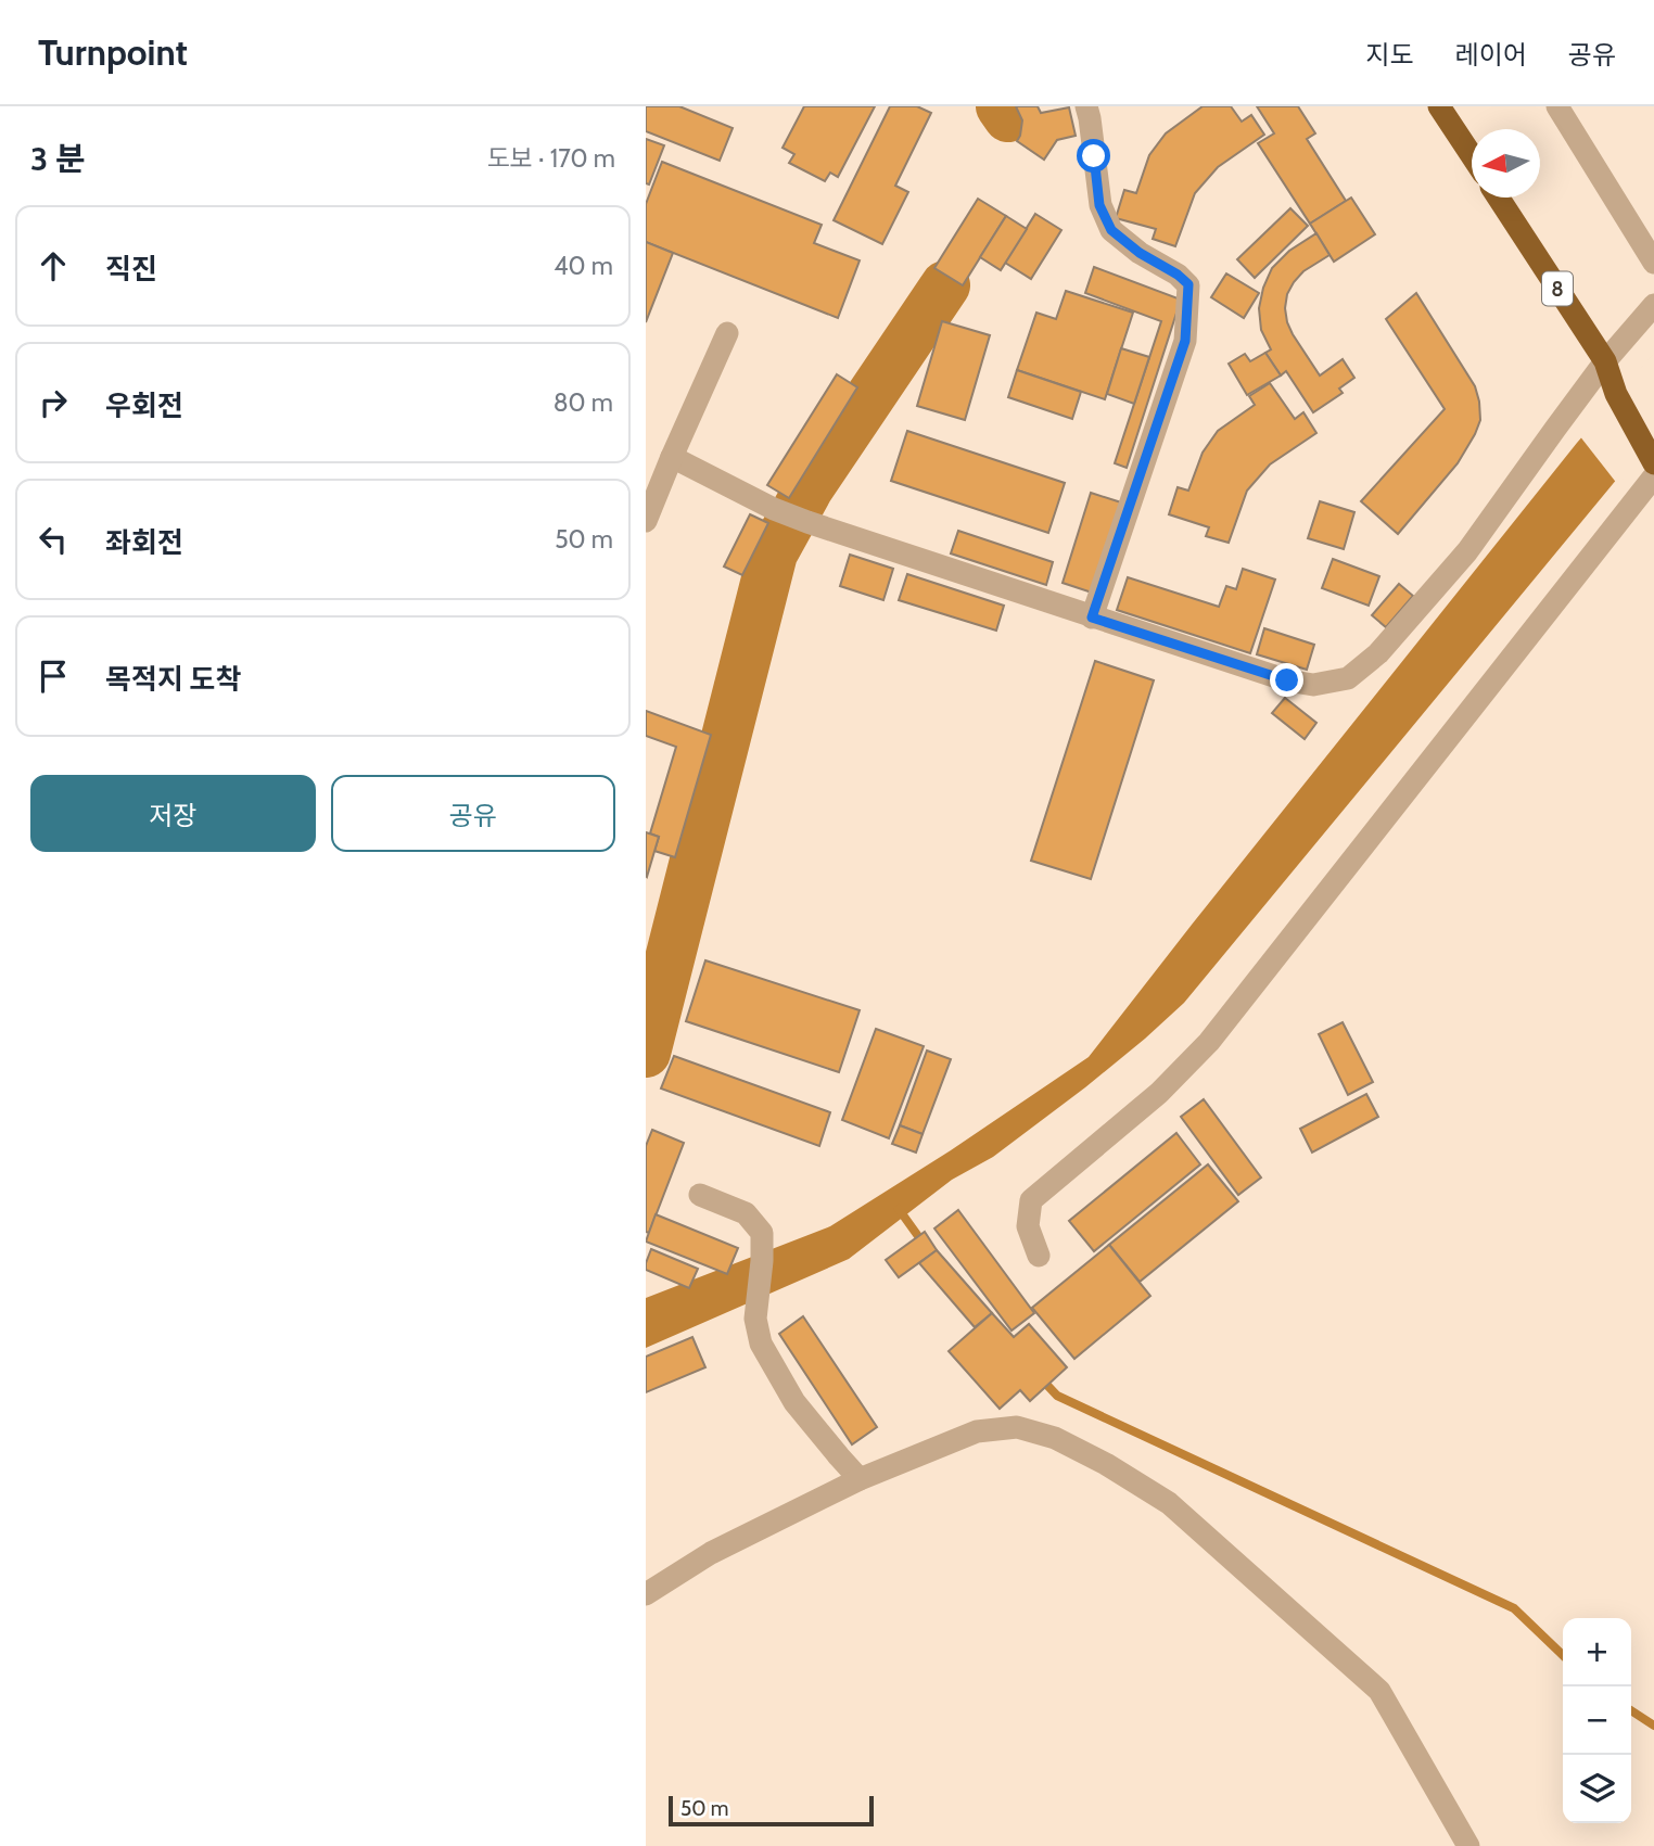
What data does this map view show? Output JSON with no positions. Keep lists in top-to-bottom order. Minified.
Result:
{"streets":{"highway":["8"]},"scale_bar":"50 m","north":"left","page":{"header":"Turnpoint","nav":["지도","레이어","공유"],"heading":["3 분","도보 · 170 m"],"list":[["직진","40 m"],["우회전","80 m"],["좌회전","50 m"],"목적지 도착"],"buttons":["저장","공유"],"map_buttons":["+","−"],"scale":"50 m"}}
